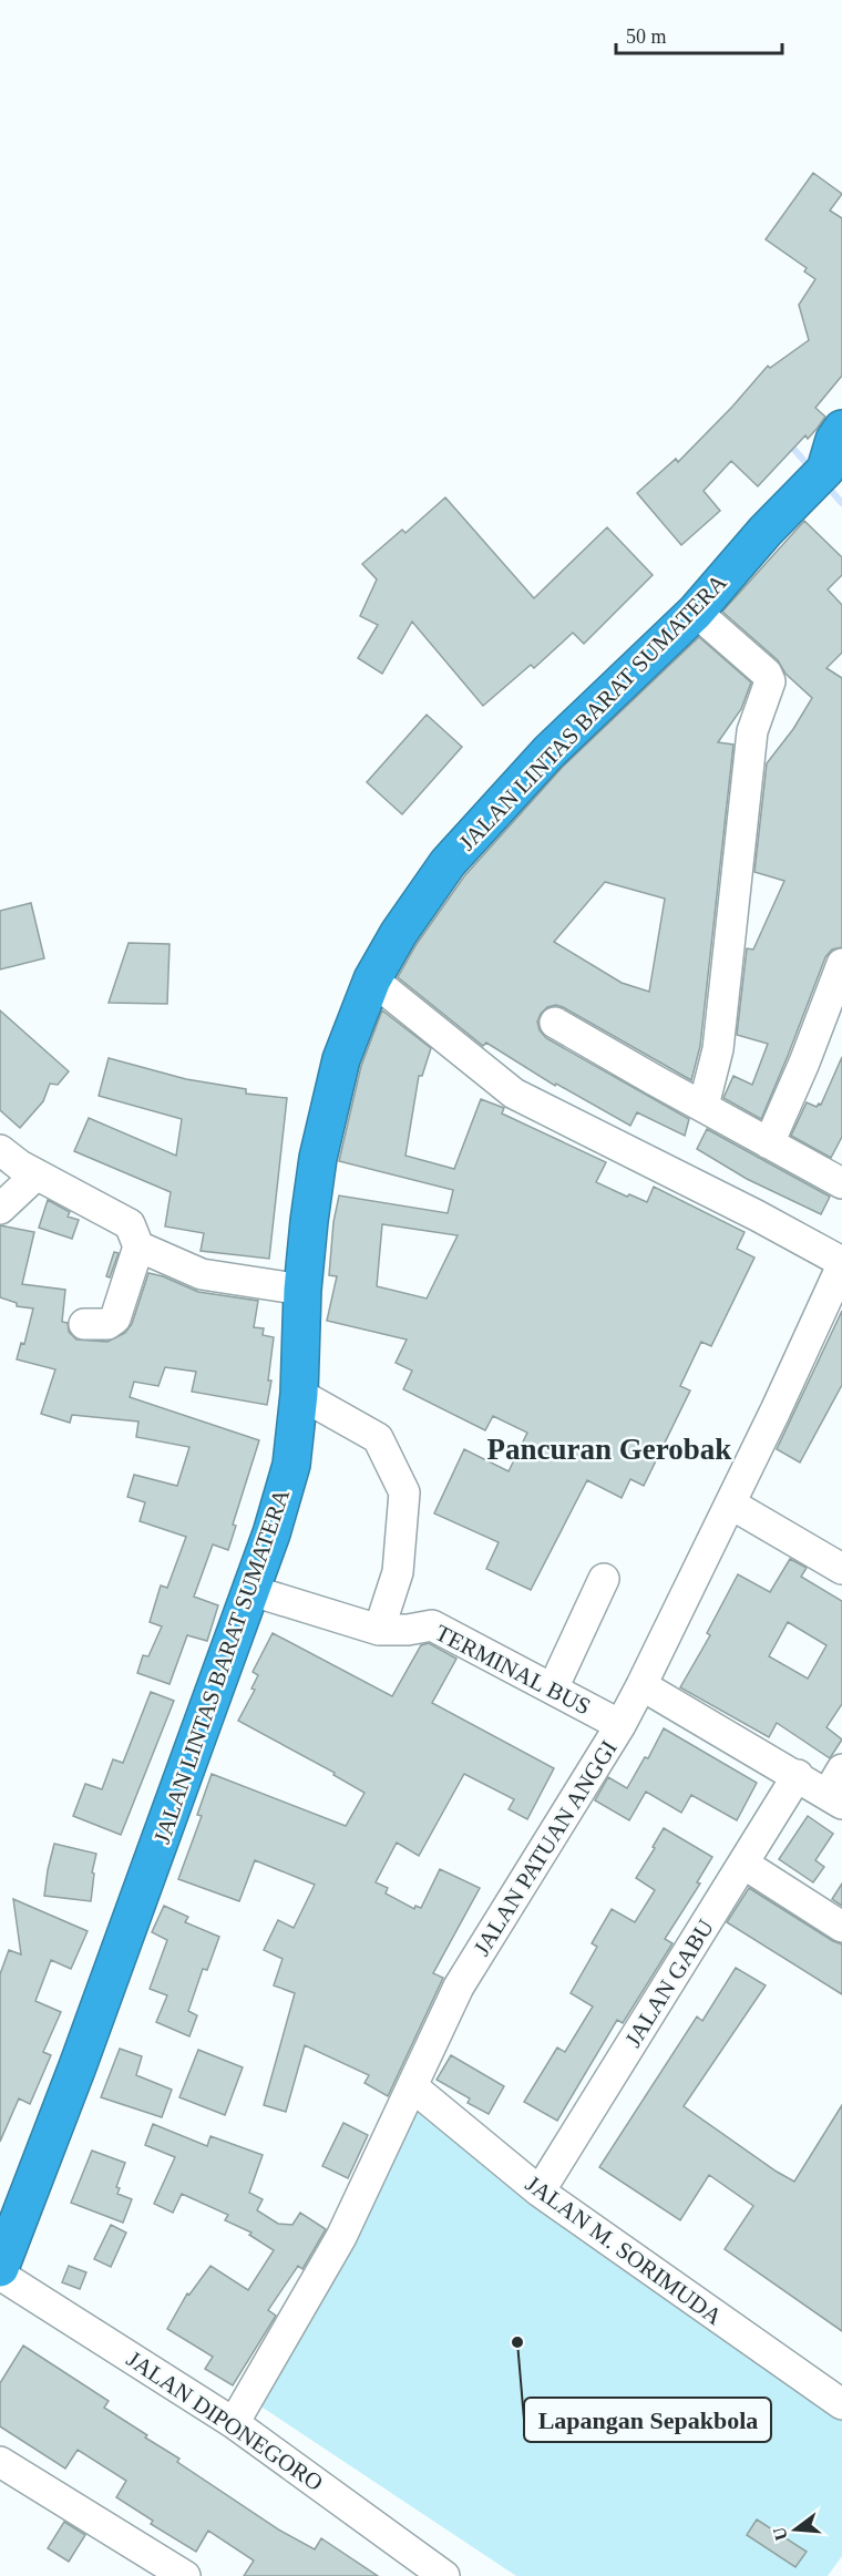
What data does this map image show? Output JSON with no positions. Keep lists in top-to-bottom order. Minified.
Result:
{"streets":{"highway":["JALAN LINTAS BARAT SUMATERA"],"street":["TERMINAL BUS","JALAN PATUAN ANGGI","JALAN GABU","JALAN M. SORIMUDA","JALAN DIPONEGORO"]},"crossings":[["JALAN LINTAS BARAT SUMATERA","TERMINAL BUS"],["TERMINAL BUS","JALAN PATUAN ANGGI"],["JALAN PATUAN ANGGI","JALAN M. SORIMUDA"],["JALAN PATUAN ANGGI","JALAN DIPONEGORO"],["JALAN GABU","JALAN M. SORIMUDA"]],"districts":["Pancuran Gerobak"],"places":["Lapangan Sepakbola"],"scale_bar":"50 m","north":"left"}
